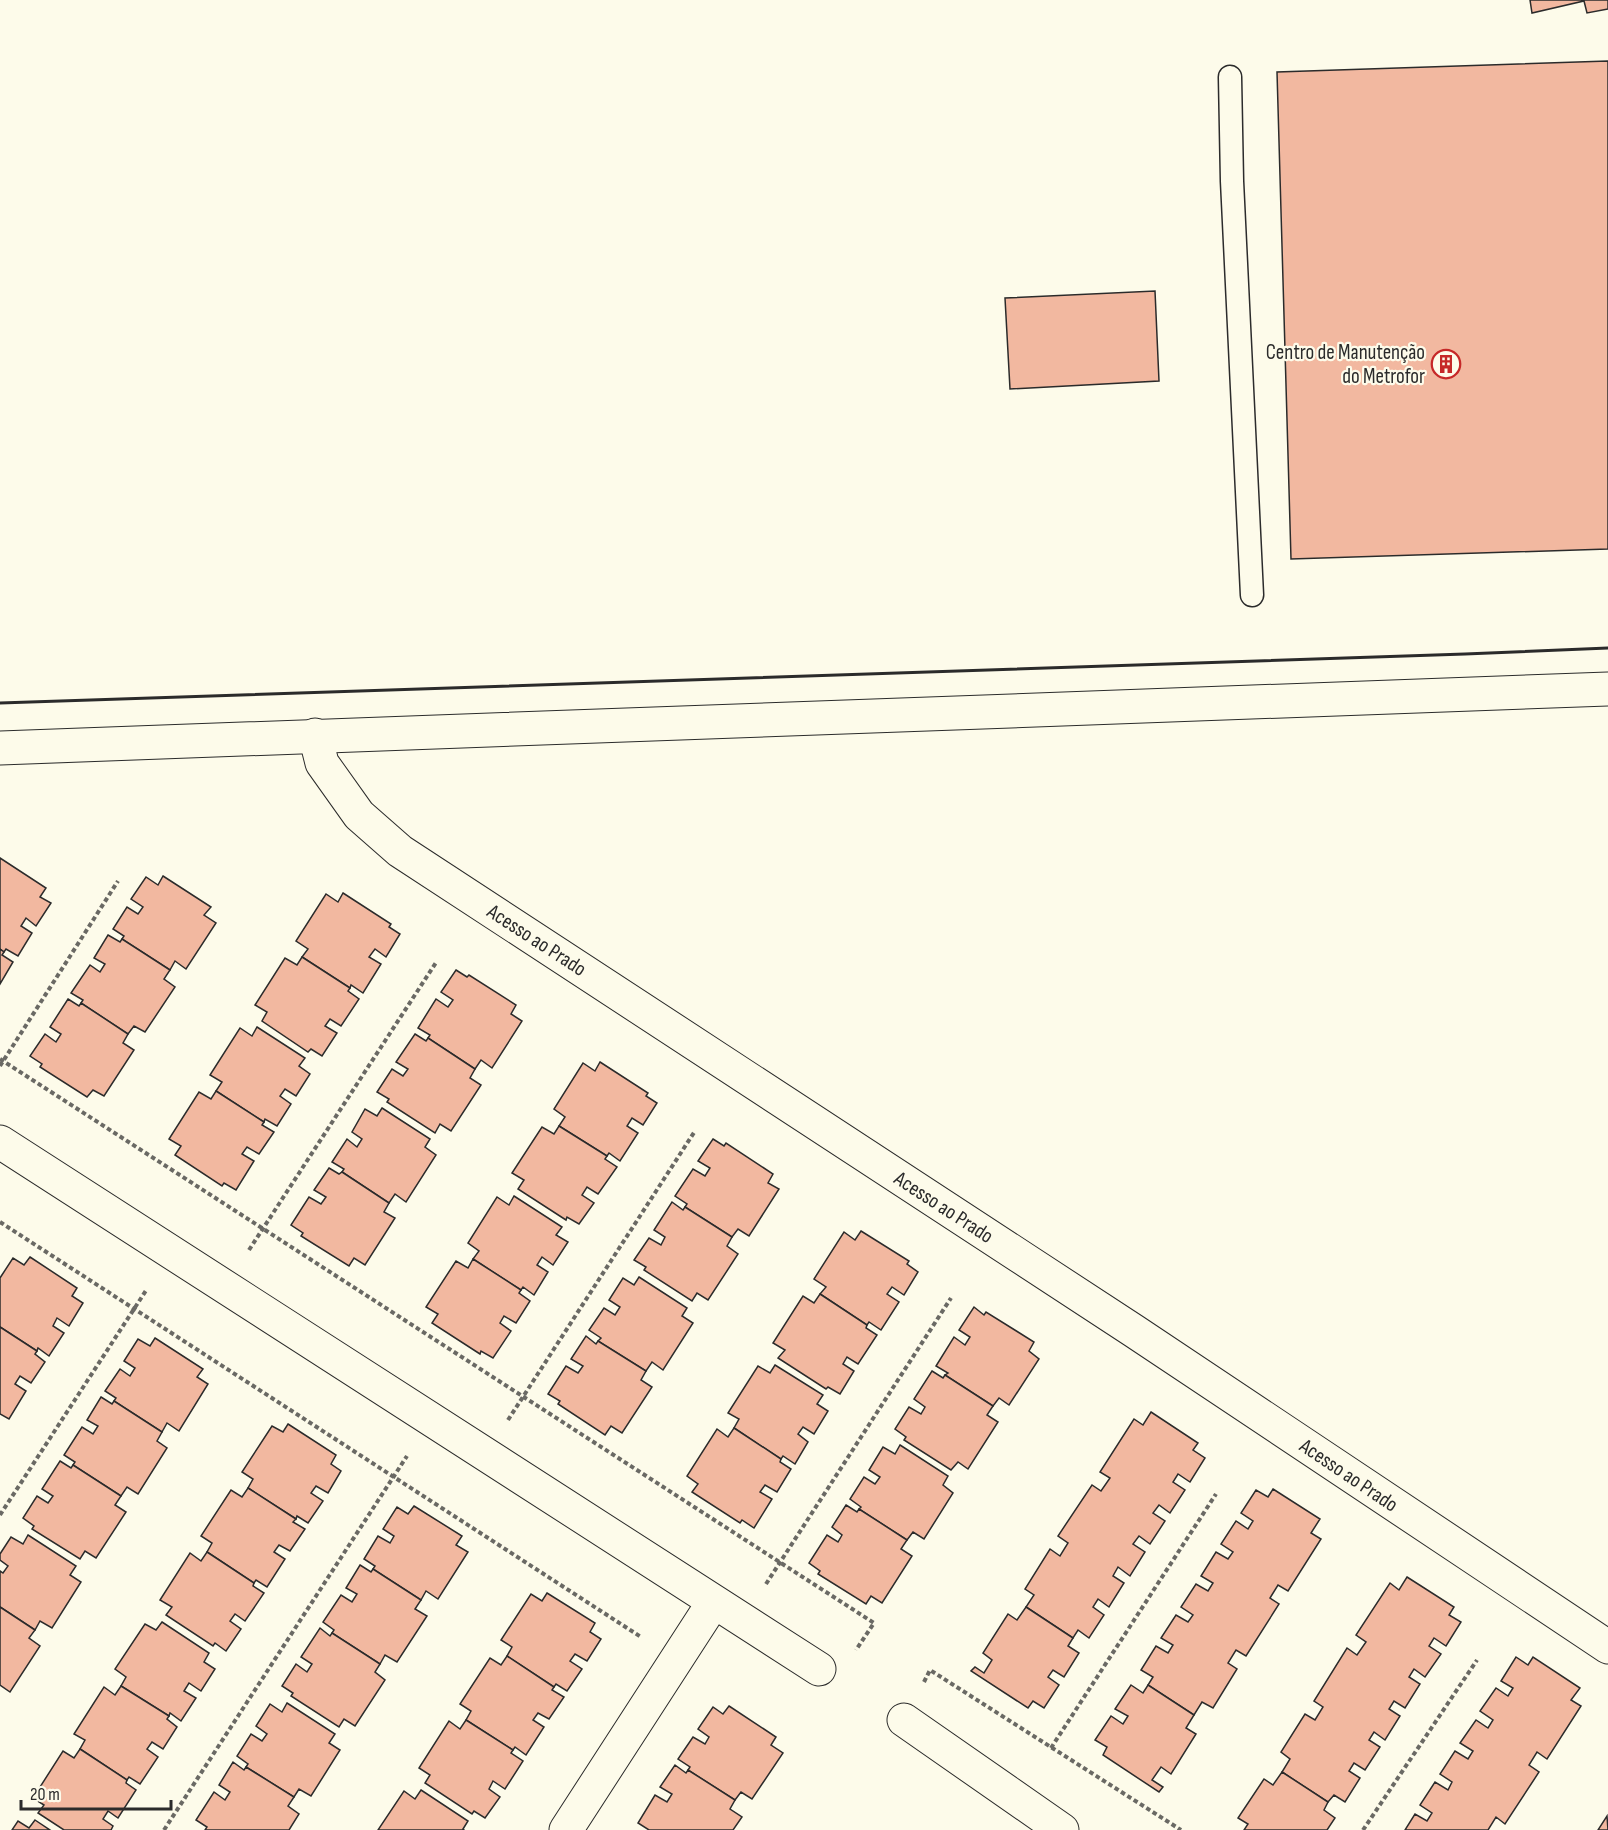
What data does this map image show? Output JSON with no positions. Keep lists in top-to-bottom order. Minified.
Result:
{"streets":{"street":["Acesso ao Prado"]},"places":{"building":["Centro de Manutenção do Metrofor"]},"scale_bar":"20 m"}
